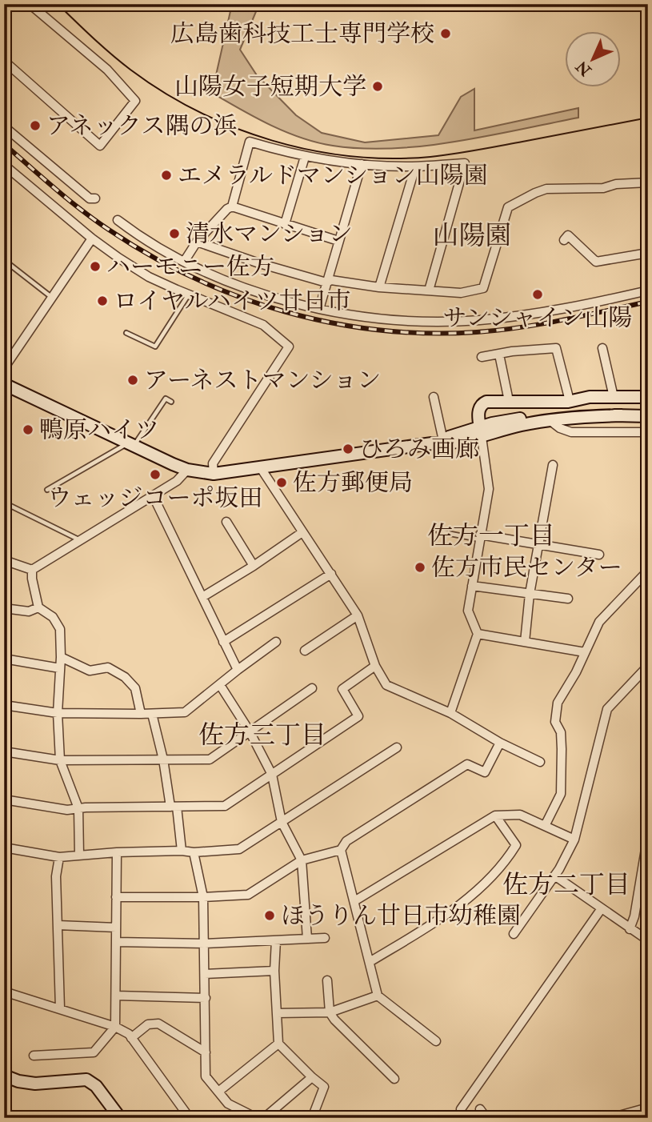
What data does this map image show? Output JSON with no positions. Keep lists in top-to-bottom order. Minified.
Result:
{"districts":["山陽園","佐方一丁目","佐方三丁目","佐方二丁目"],"places":["広島歯科技工士専門学校","山陽女子短期大学","アネックス隅の浜","エメラルドマンション山陽園","清水マンション","ハーモニー佐方","サンシャイン山陽","ロイヤルハイツ廿日市","アーネストマンション","鴨原ハイツ","ひろみ画廊","ウェッジコーポ坂田","佐方郵便局","佐方市民センター","ほうりん廿日市幼稚園"],"north":"bottom left"}
